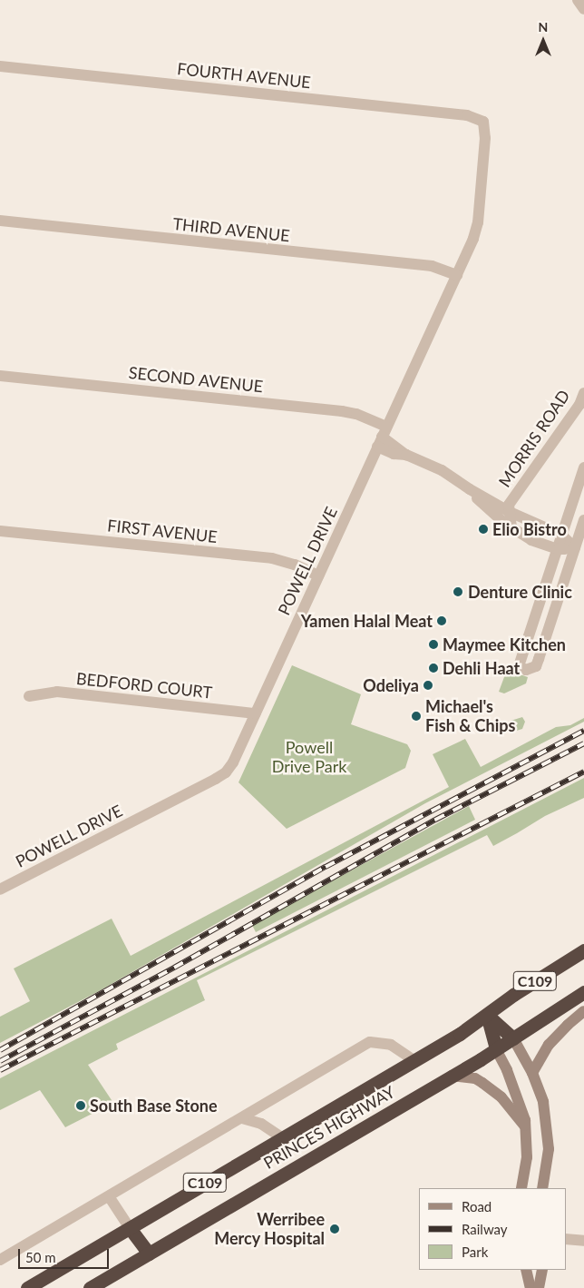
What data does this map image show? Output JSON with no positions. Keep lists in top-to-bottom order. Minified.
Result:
{"streets":{"highway":["C109","PRINCES HIGHWAY"],"street":["FOURTH AVENUE","THIRD AVENUE","SECOND AVENUE","MORRIS ROAD","FIRST AVENUE","POWELL DRIVE","BEDFORD COURT"]},"crossings":[["FOURTH AVENUE","POWELL DRIVE"],["THIRD AVENUE","POWELL DRIVE"],["SECOND AVENUE","POWELL DRIVE"],["FIRST AVENUE","POWELL DRIVE"],["POWELL DRIVE","BEDFORD COURT"]],"parks":["Powell Drive Park"],"places":["Elio Bistro","Denture Clinic","Yamen Halal Meat","Maymee Kitchen","Dehli Haat","Odeliya","Michael's Fish & Chips","South Base Stone","Werribee Mercy Hospital"],"legend":["Road","Railway","Park"],"scale_bar":"50 m","north":"top"}
